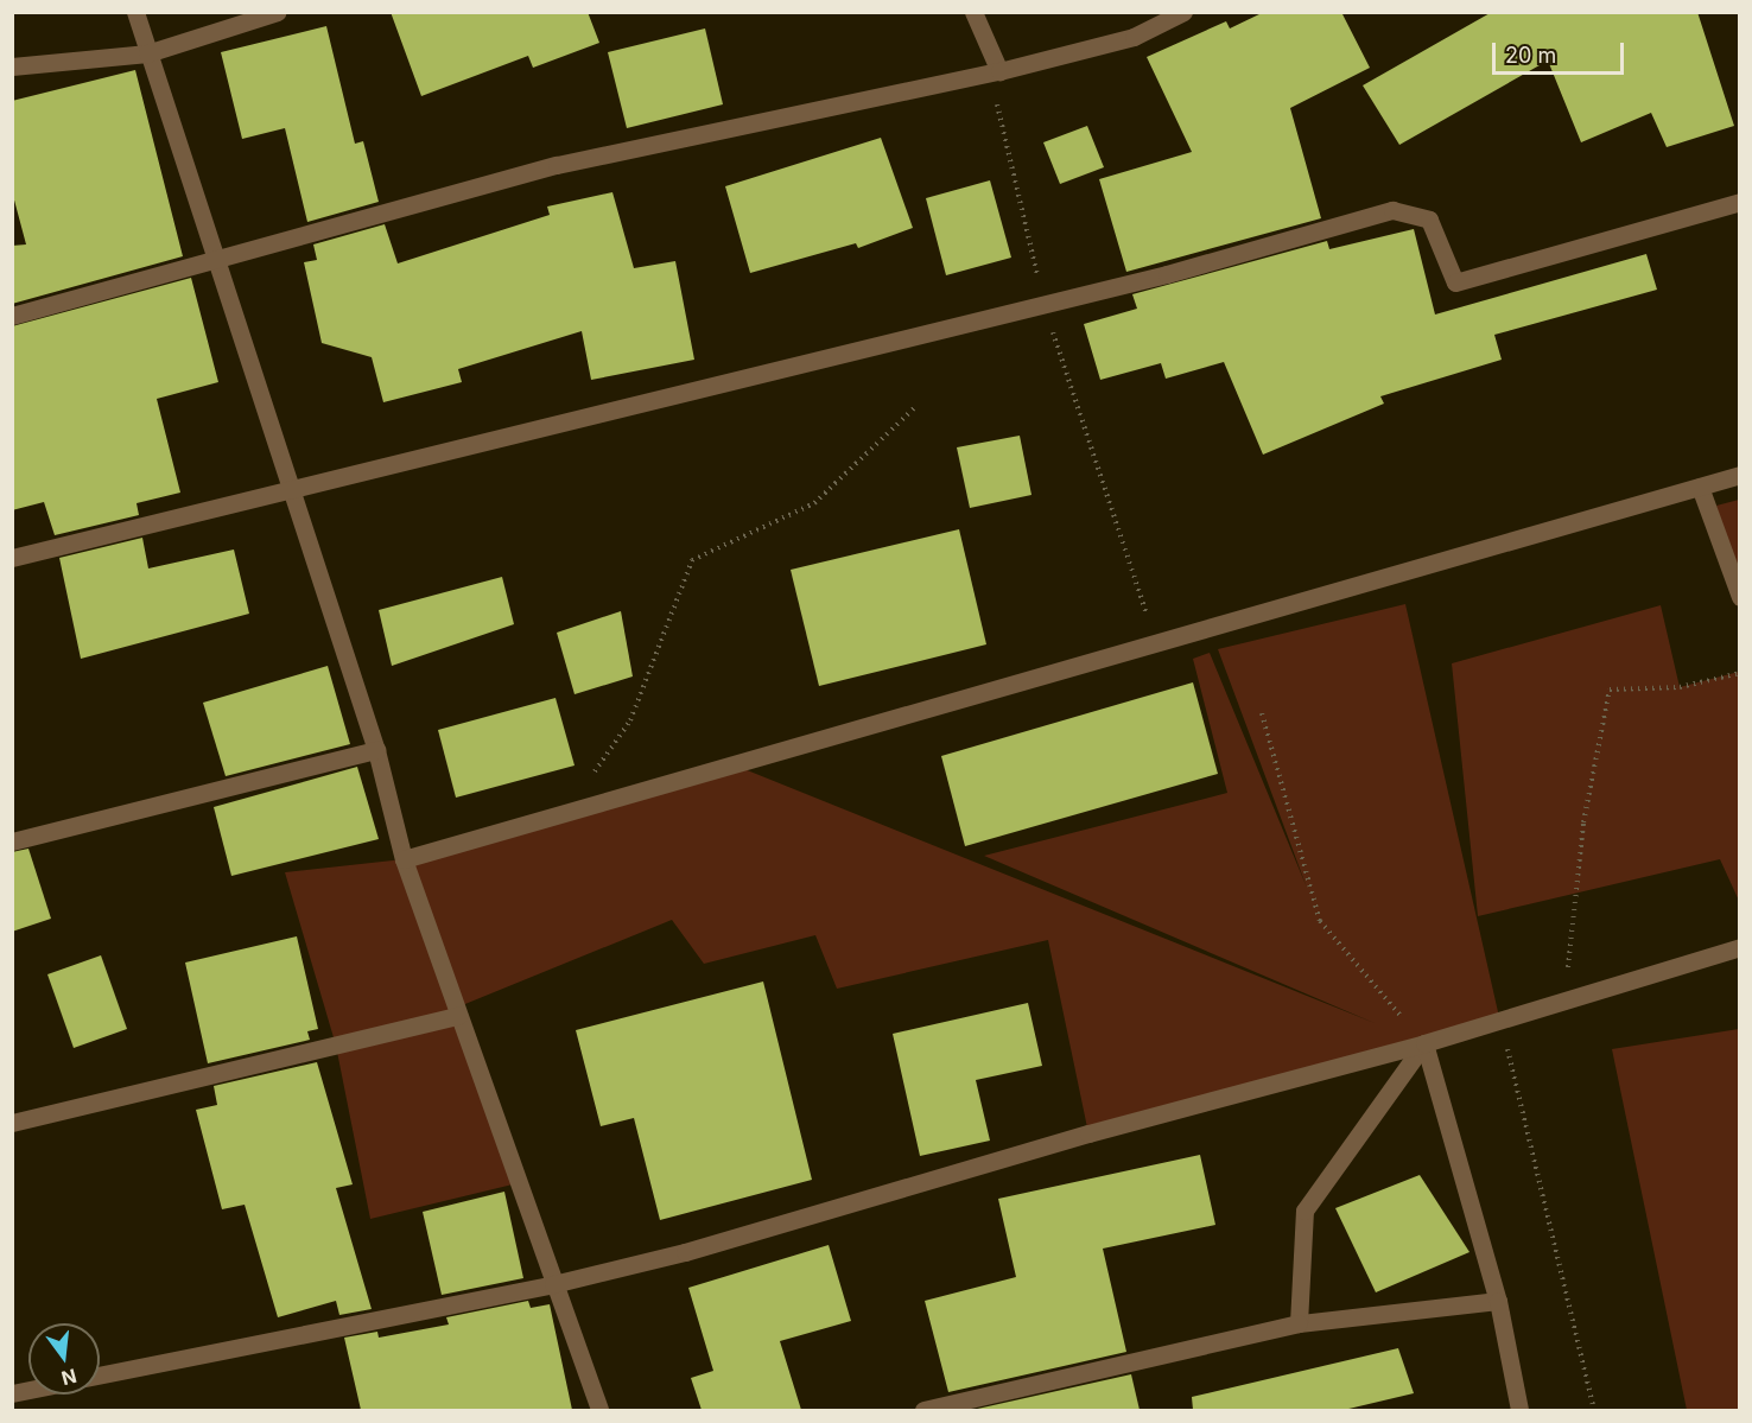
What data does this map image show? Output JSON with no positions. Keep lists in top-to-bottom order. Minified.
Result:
{"scale_bar":"20 m","north":"bottom"}
